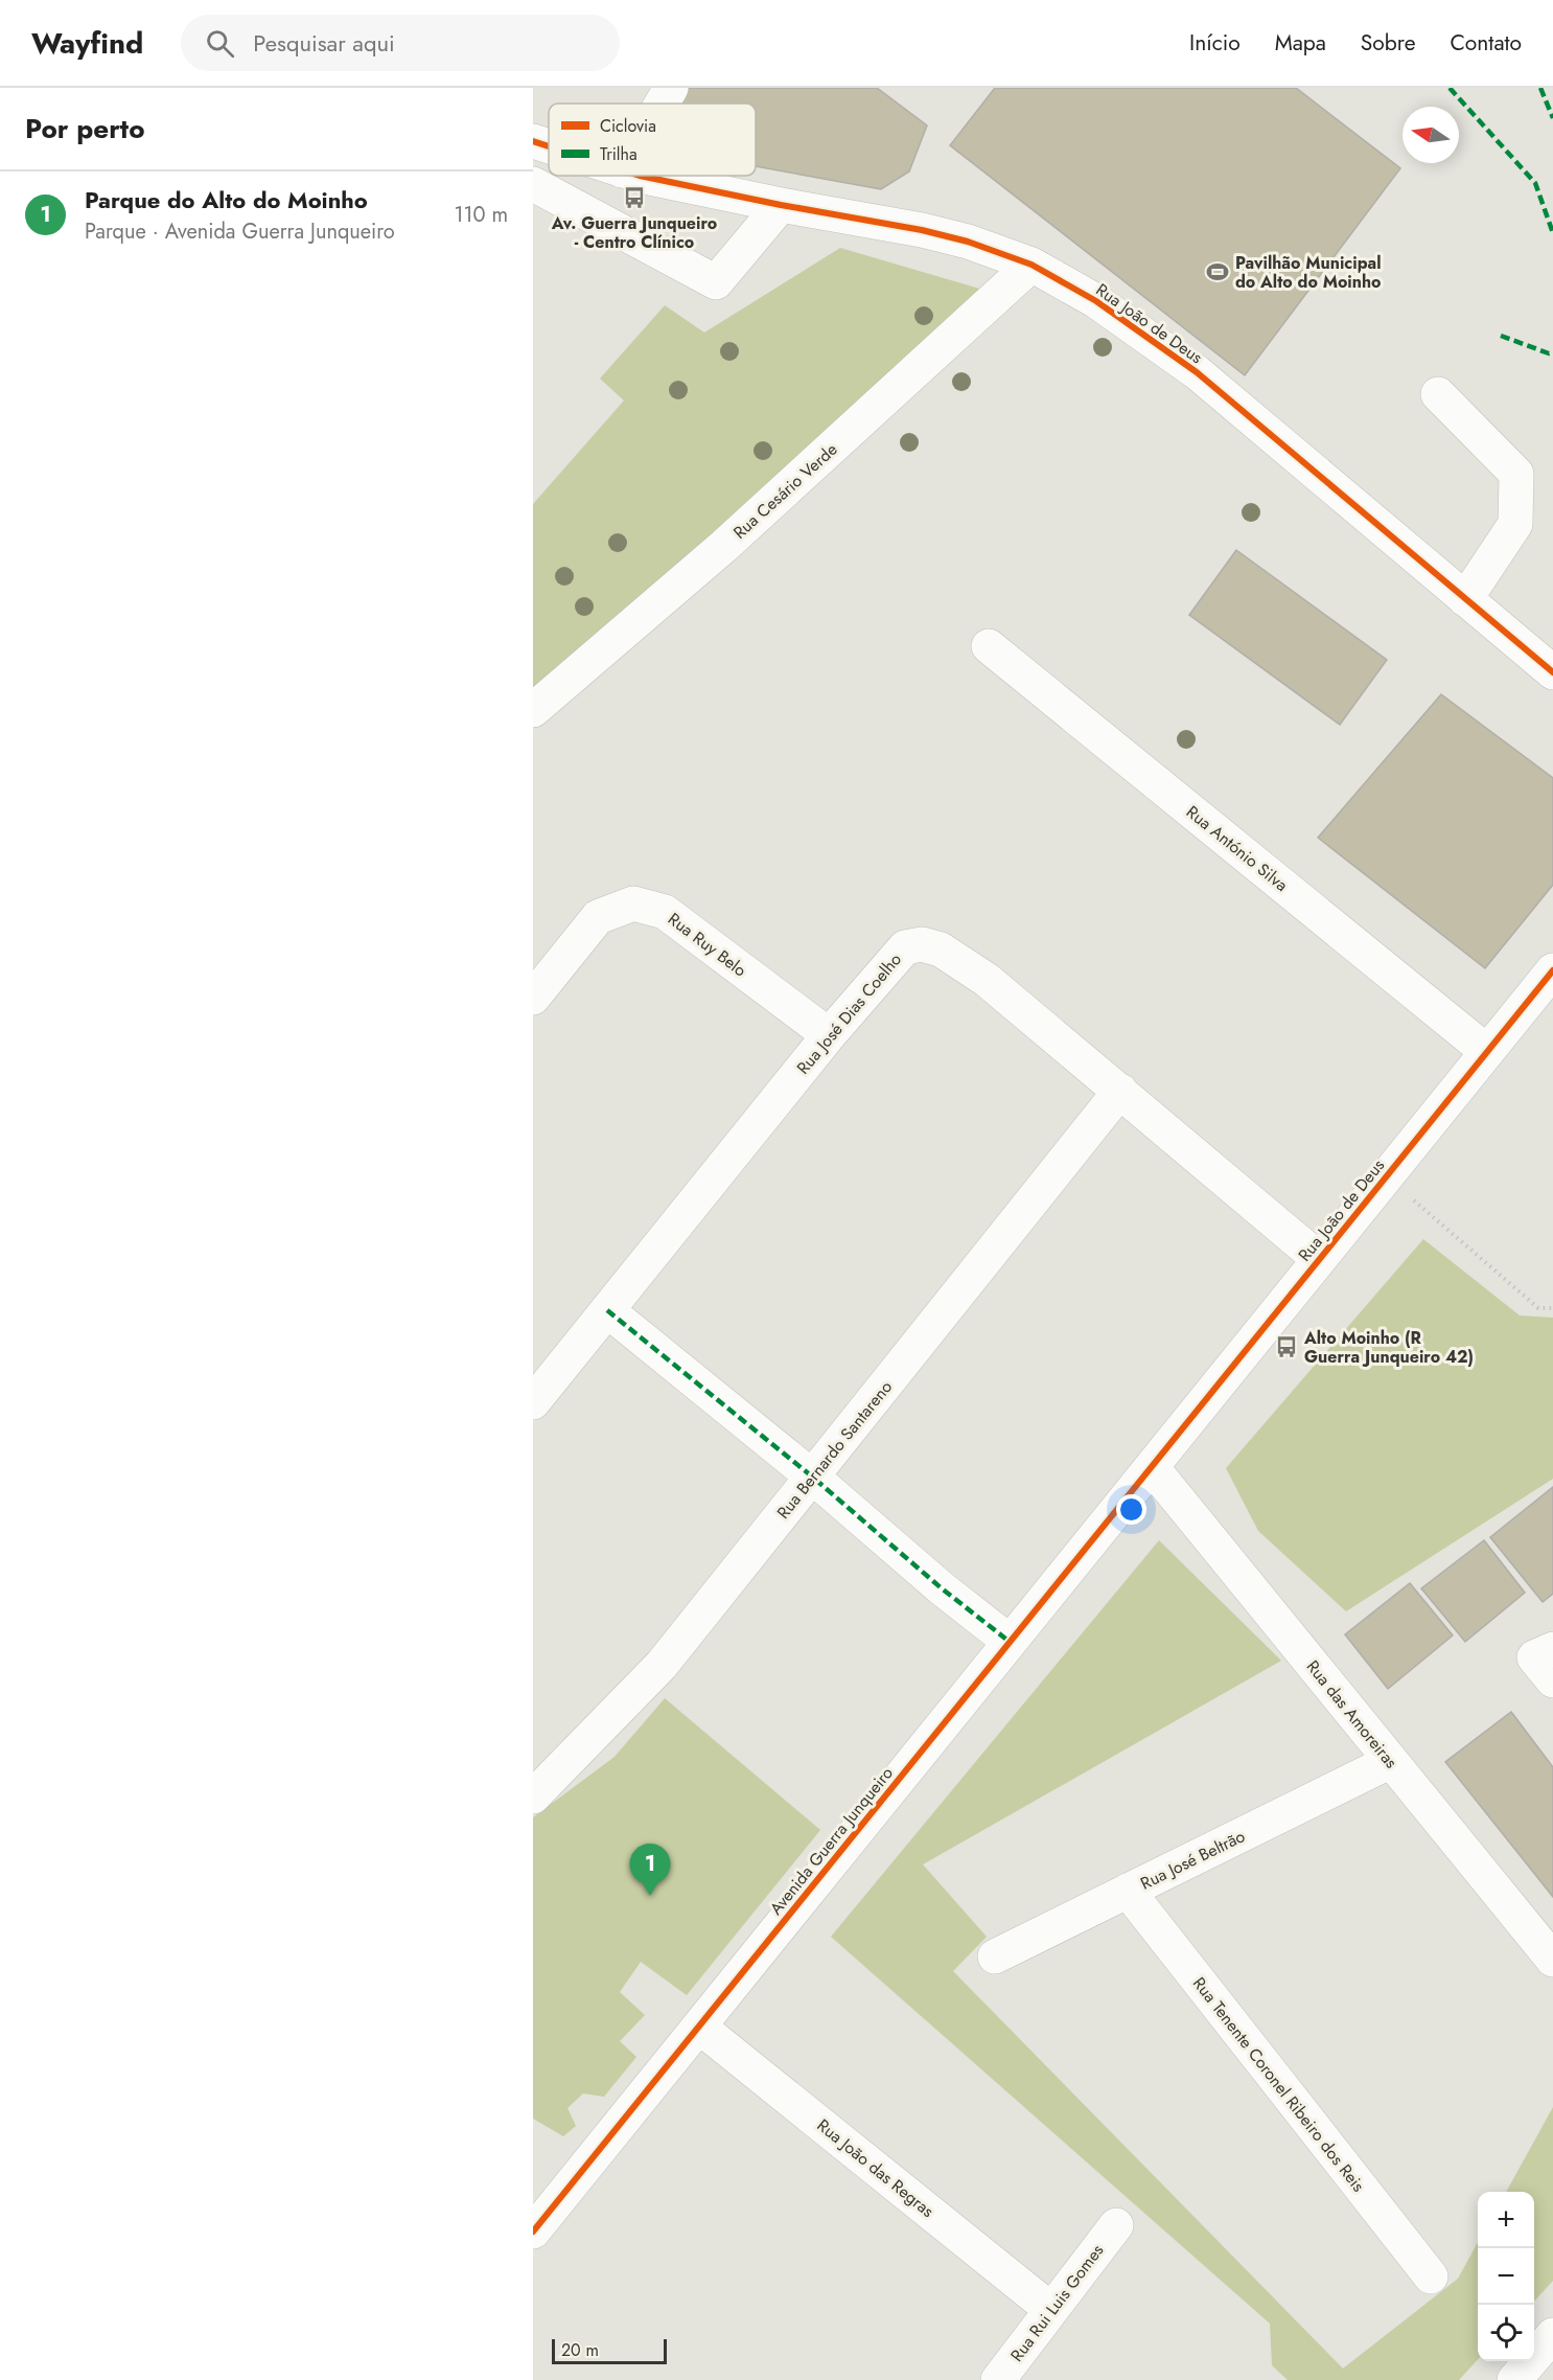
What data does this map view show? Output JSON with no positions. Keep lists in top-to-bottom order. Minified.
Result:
{"streets":{"street":["Rua João de Deus","Rua Cesário Verde","Rua António Silva","Rua Ruy Belo","Rua José Dias Coelho","Rua Bernardo Santareno","Rua das Amoreiras","Avenida Guerra Junqueiro","Rua José Beltrão","Rua Tenente Coronel Ribeiro dos Reis","Rua João das Regras","Rua Rui Luis Gomes"]},"crossings":[["Rua João de Deus","Rua Cesário Verde"],["Rua João de Deus","Rua António Silva"],["Rua João de Deus","Rua José Dias Coelho"],["Rua João de Deus","Rua das Amoreiras"],["Rua João de Deus","Avenida Guerra Junqueiro"],["Rua Ruy Belo","Rua José Dias Coelho"],["Rua José Dias Coelho","Rua Bernardo Santareno"],["Rua das Amoreiras","Avenida Guerra Junqueiro"],["Rua das Amoreiras","Rua José Beltrão"],["Avenida Guerra Junqueiro","Rua João das Regras"],["Rua José Beltrão","Rua Tenente Coronel Ribeiro dos Reis"],["Rua João das Regras","Rua Rui Luis Gomes"]],"places":{"bus stop":["Av. Guerra Junqueiro - Centro Clínico","Alto Moinho (R Guerra Junqueiro 42)"],"sports":["Pavilhão Municipal do Alto do Moinho"]},"legend":["Ciclovia","Trilha"],"scale_bar":"20 m","north":"left","page":{"header":"Wayfind","search":"Pesquisar aqui","nav":["Início","Mapa","Sobre","Contato"],"heading":"Por perto","list":[{"mark":"1","name":"Parque do Alto do Moinho","note":"Parque · Avenida Guerra Junqueiro","value":"110 m"}],"pins":"1","map_buttons":["+","−"],"scale":"20 m"}}
